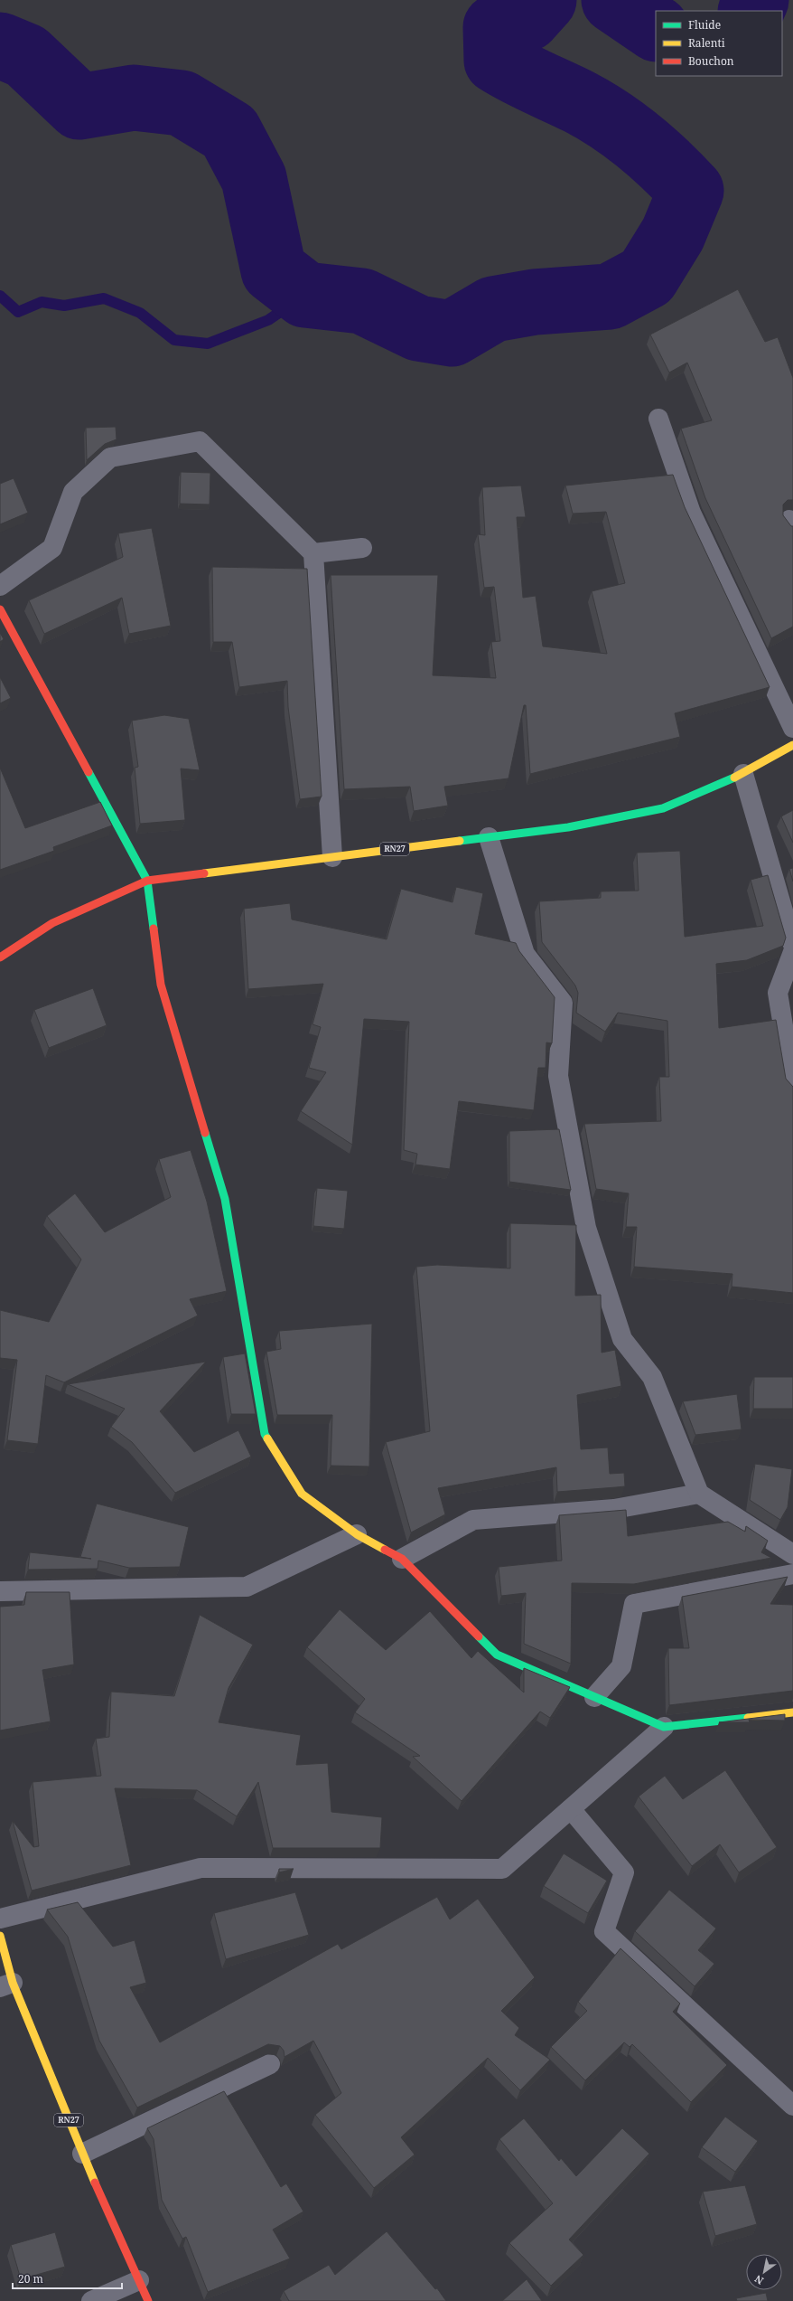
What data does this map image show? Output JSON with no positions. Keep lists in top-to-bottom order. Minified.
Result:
{"streets":{"street":["RN27"]},"legend":["Fluide","Ralenti","Bouchon"],"scale_bar":"20 m","north":"bottom left"}
